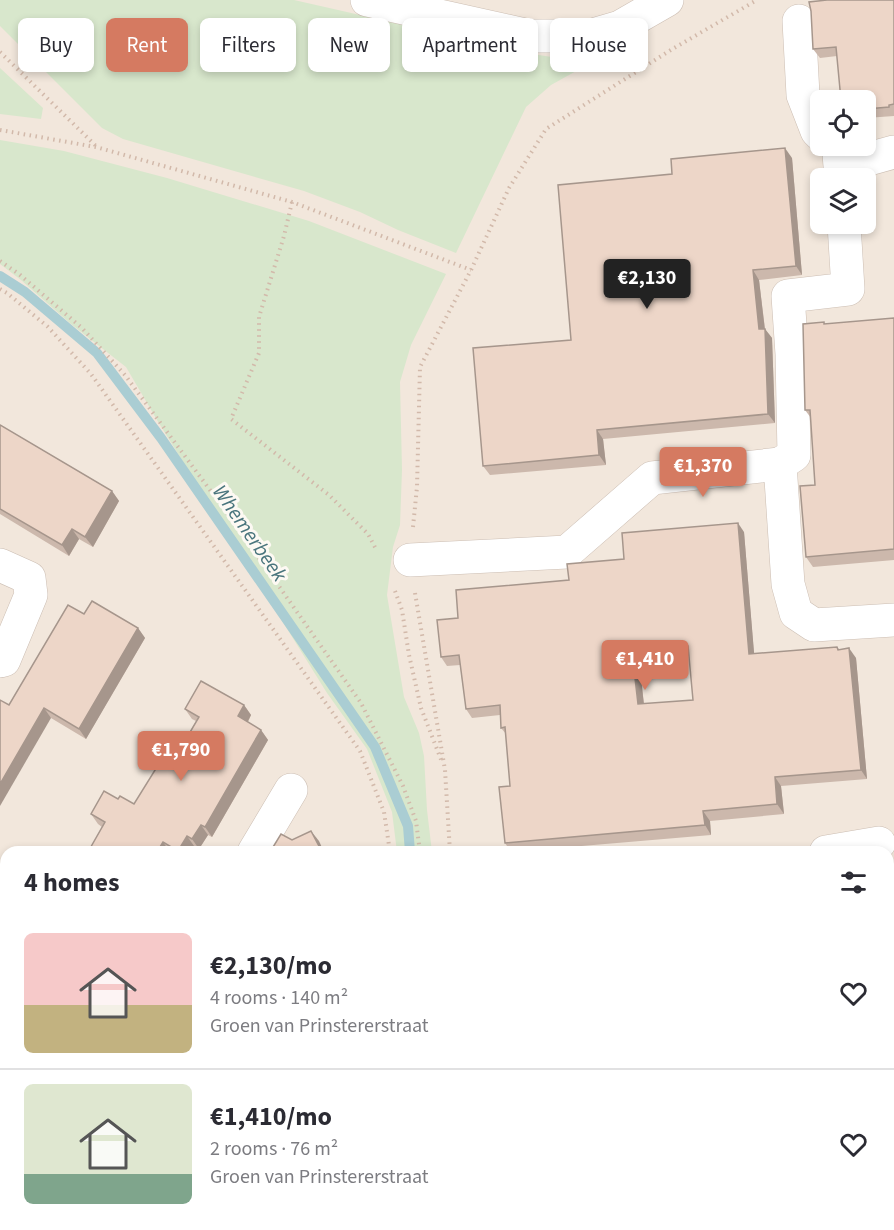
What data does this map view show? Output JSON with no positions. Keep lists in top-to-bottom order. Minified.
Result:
{"water":["Whemerbeek"],"page":{"chip":["Buy","Rent","Filters","New","Apartment","House"],"price":["€2,130","€1,370","€1,410","€1,790"],"heading":"4 homes","list":[{"name":"€2,130/mo","note":"4 rooms · 140 m² · Groen van Prinstererstraat"},{"name":"€1,410/mo","note":"2 rooms · 76 m² · Groen van Prinstererstraat"}]}}
